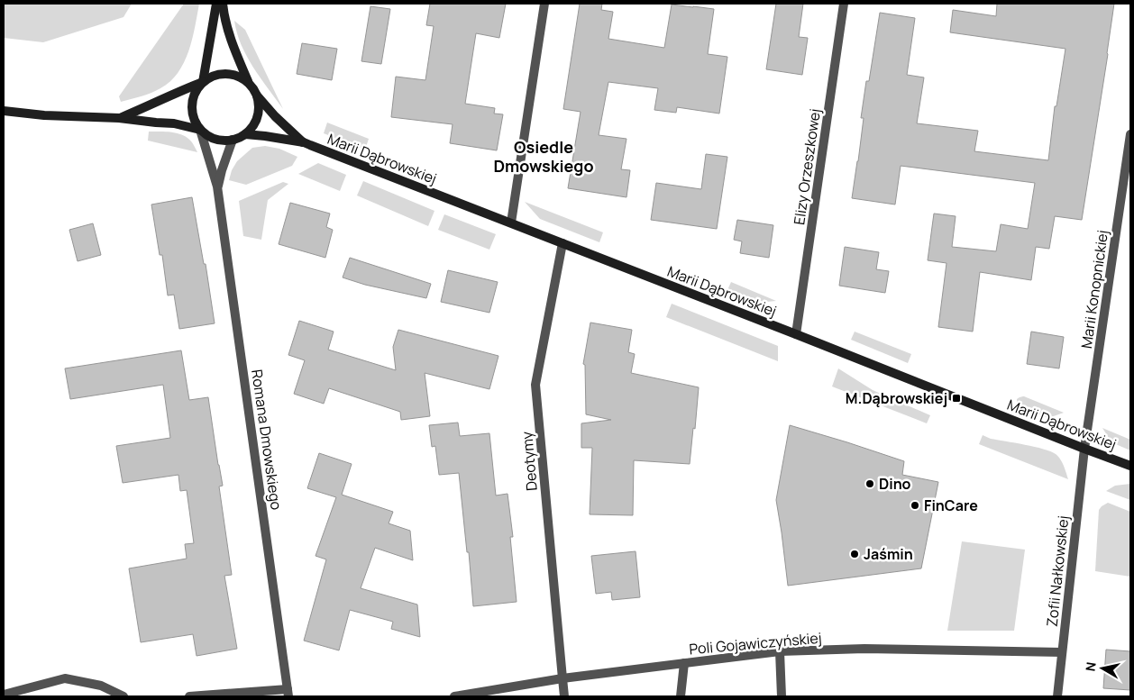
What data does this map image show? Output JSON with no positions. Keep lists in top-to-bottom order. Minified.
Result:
{"streets":{"street":["Marii Dąbrowskiej","Elizy Orzeszkowej","Marii Konopnickiej","Romana Dmowskiego","Deotymy","Zofii Nałkowskiej","Poli Gojawiczyńskiej"]},"crossings":[["Marii Dąbrowskiej","Elizy Orzeszkowej"],["Marii Dąbrowskiej","Marii Konopnickiej"],["Marii Dąbrowskiej","Romana Dmowskiego"],["Marii Dąbrowskiej","Deotymy"],["Marii Dąbrowskiej","Zofii Nałkowskiej"],["Marii Konopnickiej","Zofii Nałkowskiej"],["Deotymy","Poli Gojawiczyńskiej"],["Zofii Nałkowskiej","Poli Gojawiczyńskiej"]],"districts":["Osiedle Dmowskiego"],"places":{"transit":["M.Dąbrowskiej"],"other":["Dino","FinCare","Jaśmin"]},"north":"left"}
